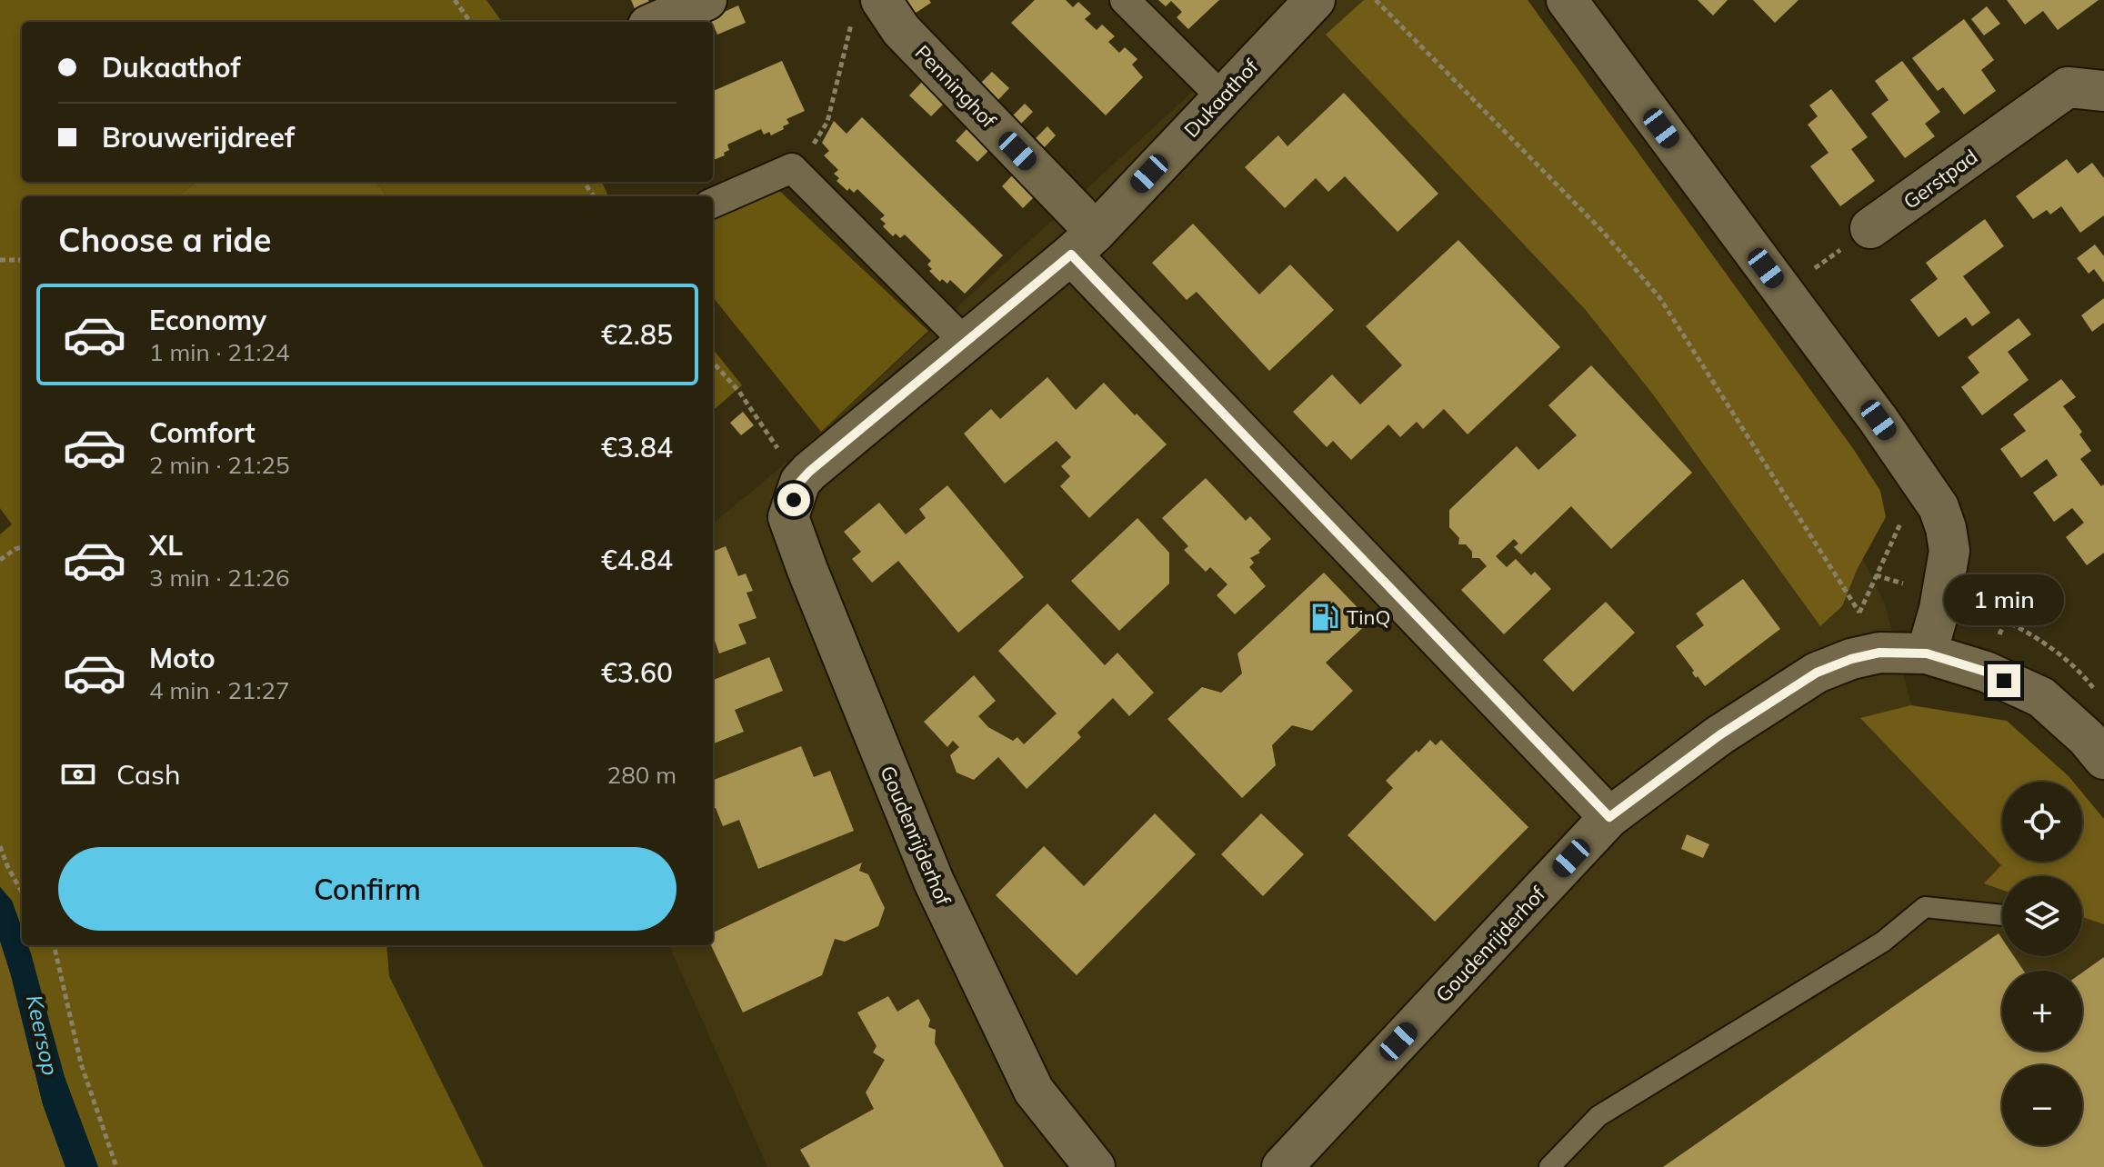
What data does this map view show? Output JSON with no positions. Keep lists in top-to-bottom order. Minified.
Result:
{"streets":{"street":["Penninghof","Dukaathof","Gerstpad","Goudenrijderhof"]},"crossings":[["Penninghof","Dukaathof"],["Dukaathof","Goudenrijderhof"]],"water":["Keersop"],"places":{"fuel station":["TinQ"]},"page":{"banner":["Dukaathof","Brouwerijdreef"],"heading":"Choose a ride","list":[{"name":"Economy","note":"1 min · 21:24","value":"€2.85"},{"name":"Comfort","note":"2 min · 21:25","value":"€3.84"},{"name":"XL","note":"3 min · 21:26","value":"€4.84"},{"name":"Moto","note":"4 min · 21:27","value":"€3.60"}],"bubble":"1 min","pay":["Cash","280 m"],"map_buttons":["+","−"],"buttons":"Confirm"}}
